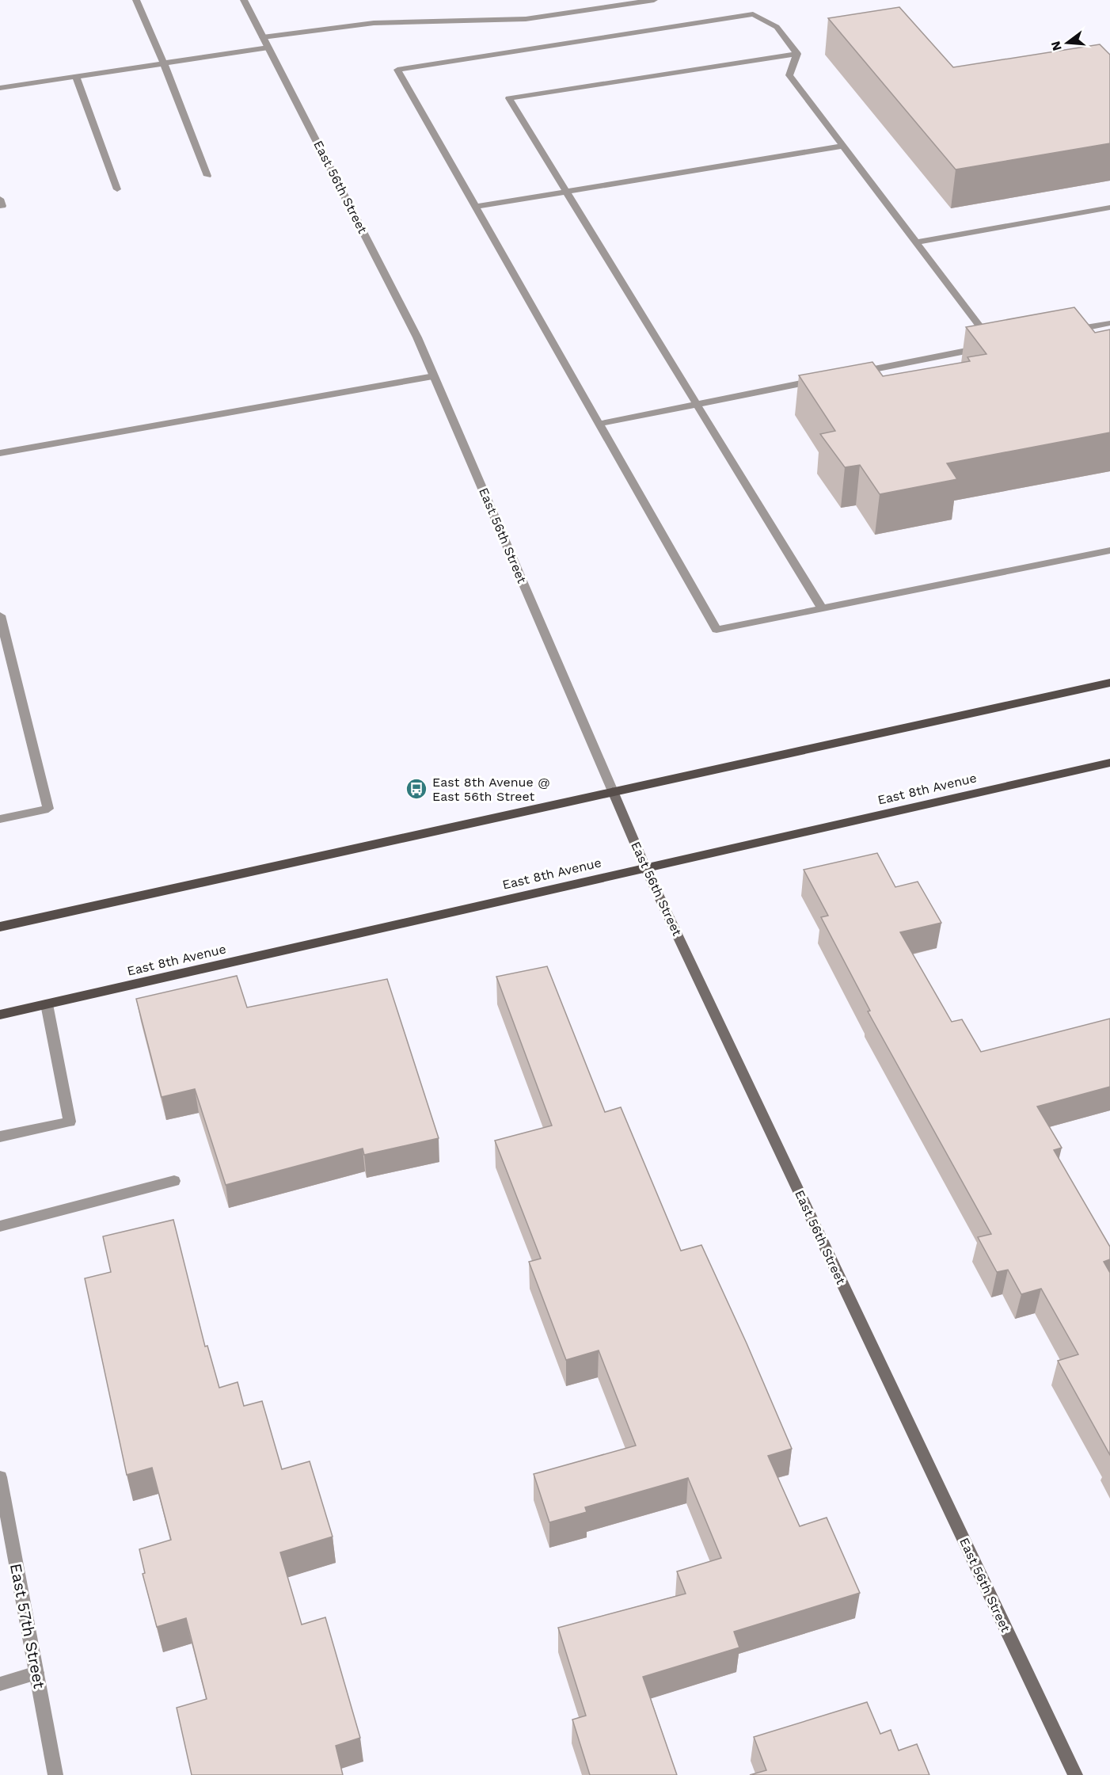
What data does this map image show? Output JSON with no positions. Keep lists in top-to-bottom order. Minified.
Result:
{"streets":{"main road":["East 8th Avenue"],"street":["East 56th Street","East 57th Street"]},"crossings":[["East 56th Street","East 8th Avenue"]],"places":{"bus stop":["East 8th Avenue @ East 56th Street"]},"north":"left"}
